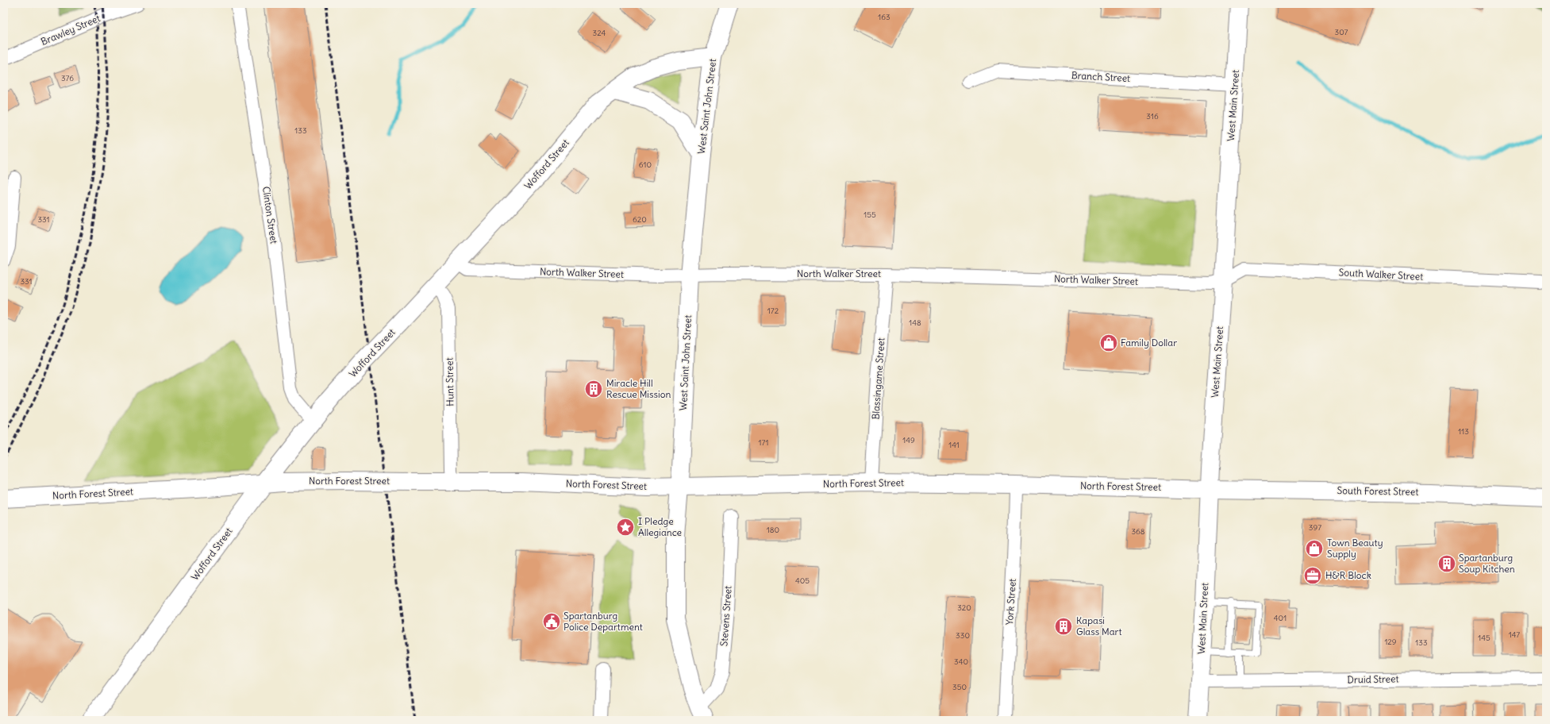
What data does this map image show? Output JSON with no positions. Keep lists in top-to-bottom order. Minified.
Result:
{"streets":{"street":["Brawley Street","Branch Street","West Main Street","West Saint John Street","Wofford Street","Clinton Street","North Walker Street","South Walker Street","Blassingame Street","Hunt Street","North Forest Street","South Forest Street","York Street","Stevens Street","Druid Street"]},"crossings":[["Branch Street","West Main Street"],["West Main Street","North Walker Street"],["West Main Street","South Walker Street"],["West Main Street","North Forest Street"],["West Main Street","South Forest Street"],["West Main Street","Druid Street"],["West Saint John Street","Wofford Street"],["West Saint John Street","North Walker Street"],["West Saint John Street","North Forest Street"],["West Saint John Street","Stevens Street"],["Wofford Street","Clinton Street"],["Wofford Street","North Walker Street"],["Wofford Street","Hunt Street"],["Wofford Street","North Forest Street"],["North Walker Street","South Walker Street"],["North Walker Street","Blassingame Street"],["Blassingame Street","North Forest Street"],["Hunt Street","North Forest Street"],["North Forest Street","South Forest Street"],["North Forest Street","York Street"]],"places":{"shop":["Family Dollar","Town Beauty Supply"],"building":["Miracle Hill Rescue Mission","Spartanburg Soup Kitchen","Kapasi Glass Mart"],"place":["I Pledge Allegiance"],"office":["H&R Block"],"public building":["Spartanburg Police Department"]},"house_numbers":["163","307","324","376","316","133","610","155","331","620","331","172","148","113","149","171","141","397","180","368","405","320","401","147","330","145","129","133","340","350"]}
